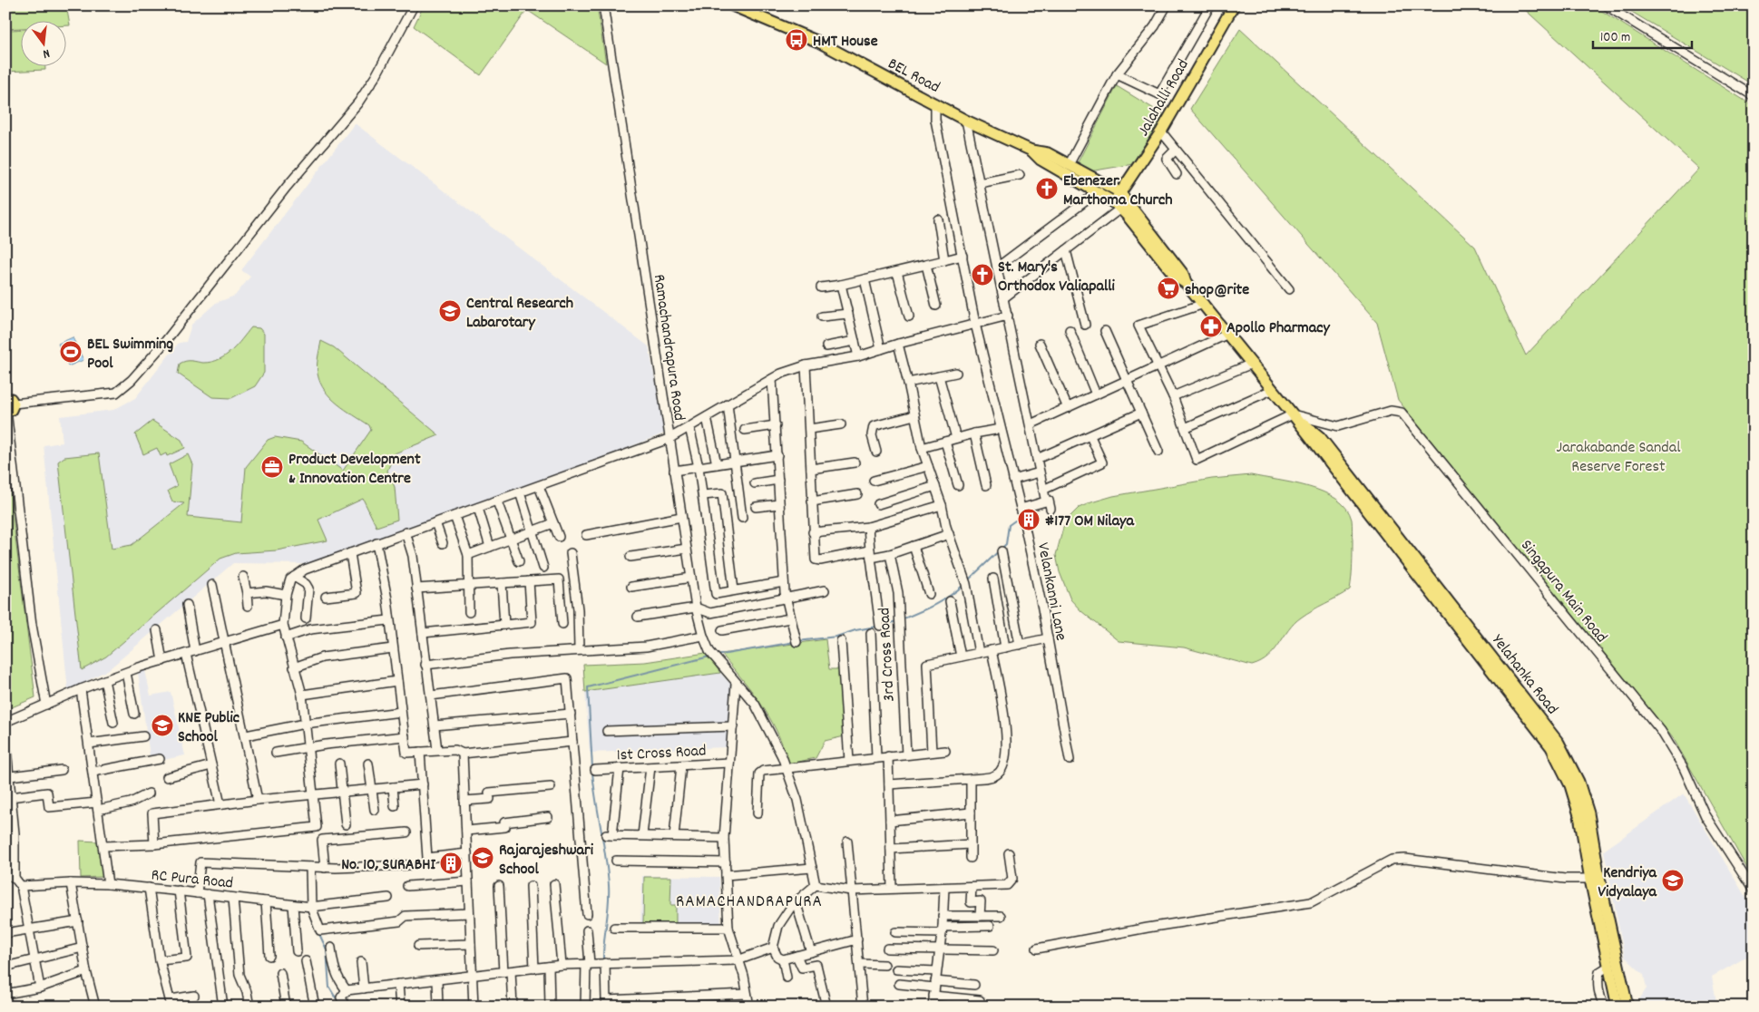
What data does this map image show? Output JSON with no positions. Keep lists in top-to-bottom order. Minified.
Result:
{"streets":{"main road":["BEL Road","Jalahalli Road","Yelahanka Road"],"street":["Ramachandrapura Road","Singapura Main Road","Velankanni Lane","3rd Cross Road","1st Cross Road","RC Pura Road"]},"crossings":[["BEL Road","Jalahalli Road"],["BEL Road","Velankanni Lane"],["BEL Road","Yelahanka Road"],["Jalahalli Road","Yelahanka Road"],["Singapura Main Road","Yelahanka Road"]],"districts":["RAMACHANDRAPURA"],"parks":["Jarakabande Sandal Reserve Forest"],"places":{"bus stop":["HMT House"],"church":["Ebenezer Marthoma Church","St. Mary's Orthodox Valiapalli"],"supermarket":["shop@rite"],"school or university":["Central Research Labarotary","KNE Public School","Rajarajeshwari School","Kendriya Vidyalaya"],"pharmacy":["Apollo Pharmacy"],"sports":["BEL Swimming Pool"],"office":["Product Development & Innovation Centre"],"building":["#177 OM Nilaya","No. 10, SURABHI"]},"scale_bar":"100 m","north":"bottom"}
